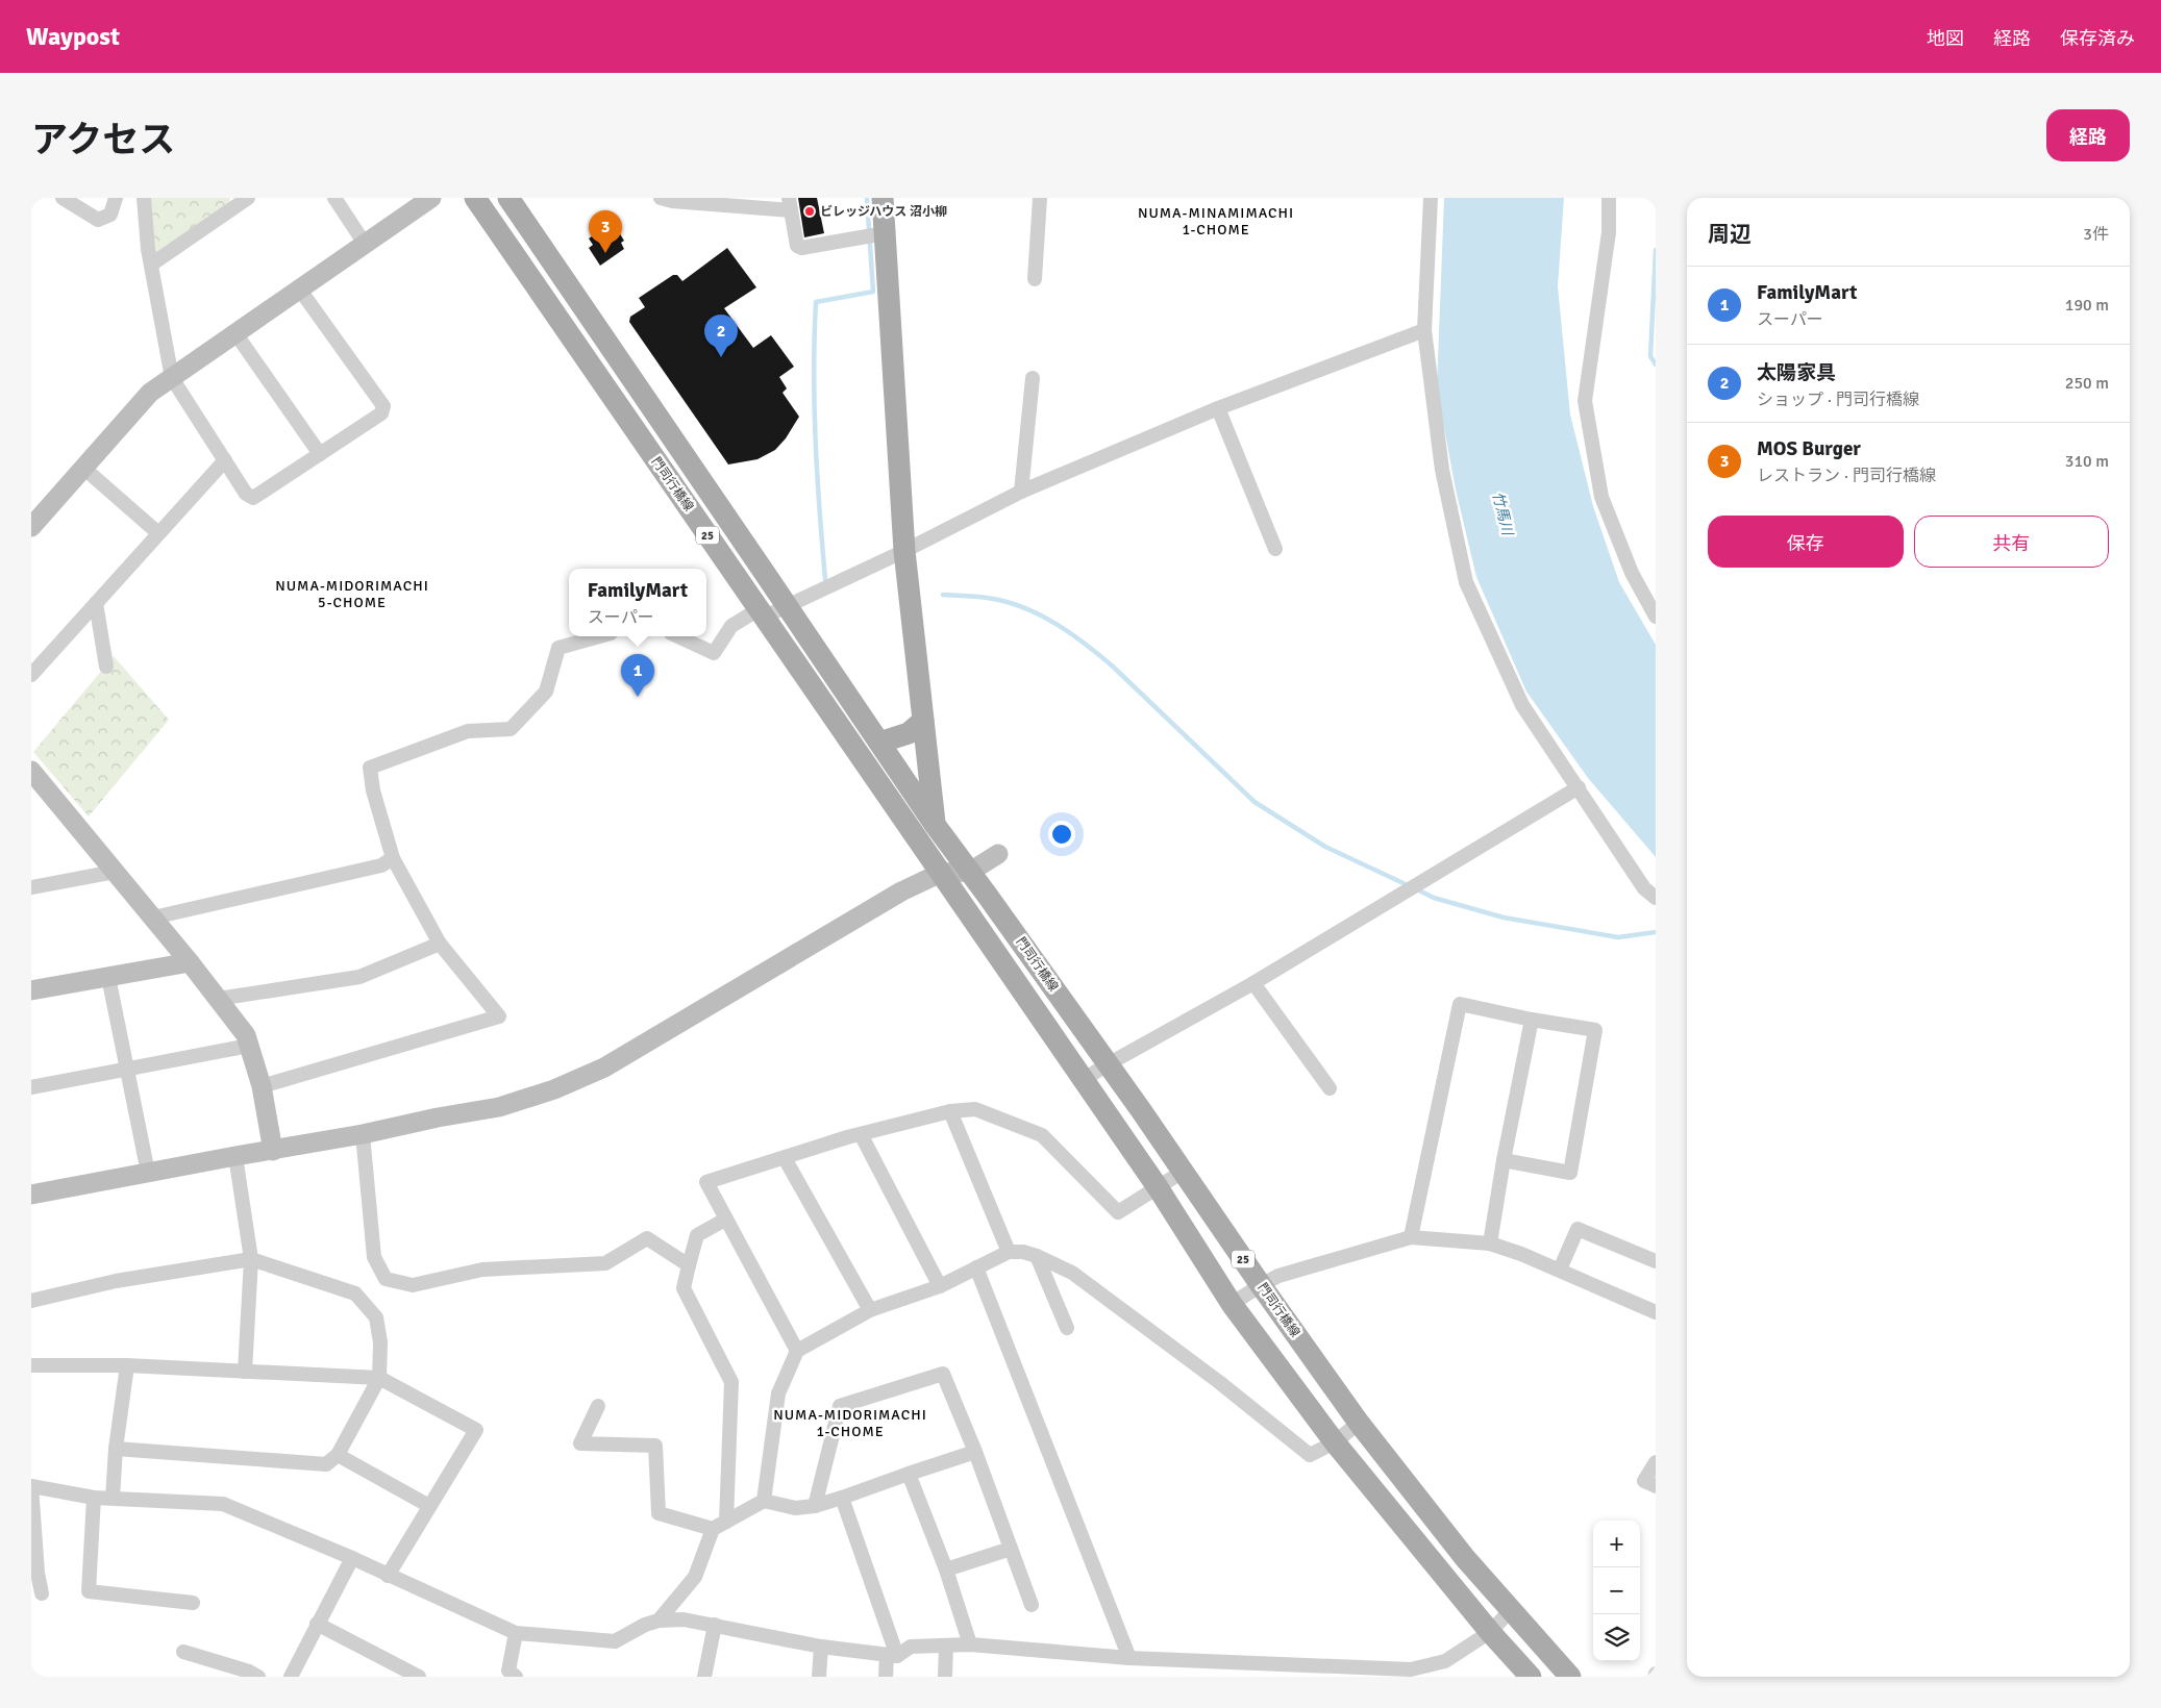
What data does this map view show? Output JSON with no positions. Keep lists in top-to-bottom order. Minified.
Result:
{"streets":{"main road":["門司行橋線","25"]},"districts":["NUMA-MINAMIMACHI 1-CHOME","NUMA-MIDORIMACHI 5-CHOME","NUMA-MIDORIMACHI 1-CHOME"],"water":["竹馬川"],"places":["ビレッジハウス 沼小柳"],"page":{"header":"Waypost","nav":["地図","経路","保存済み"],"title":"アクセス","buttons":["経路",["保存","共有"]],"heading":["周辺","3件"],"pins":["3","2","1"],"list":[{"mark":"1","name":"FamilyMart","note":"スーパー","value":"190 m"},{"mark":"2","name":"太陽家具","note":"ショップ · 門司行橋線","value":"250 m"},{"mark":"3","name":"MOS Burger","note":"レストラン · 門司行橋線","value":"310 m"}],"popup":["FamilyMart","スーパー"],"map_buttons":["+","−"]}}
